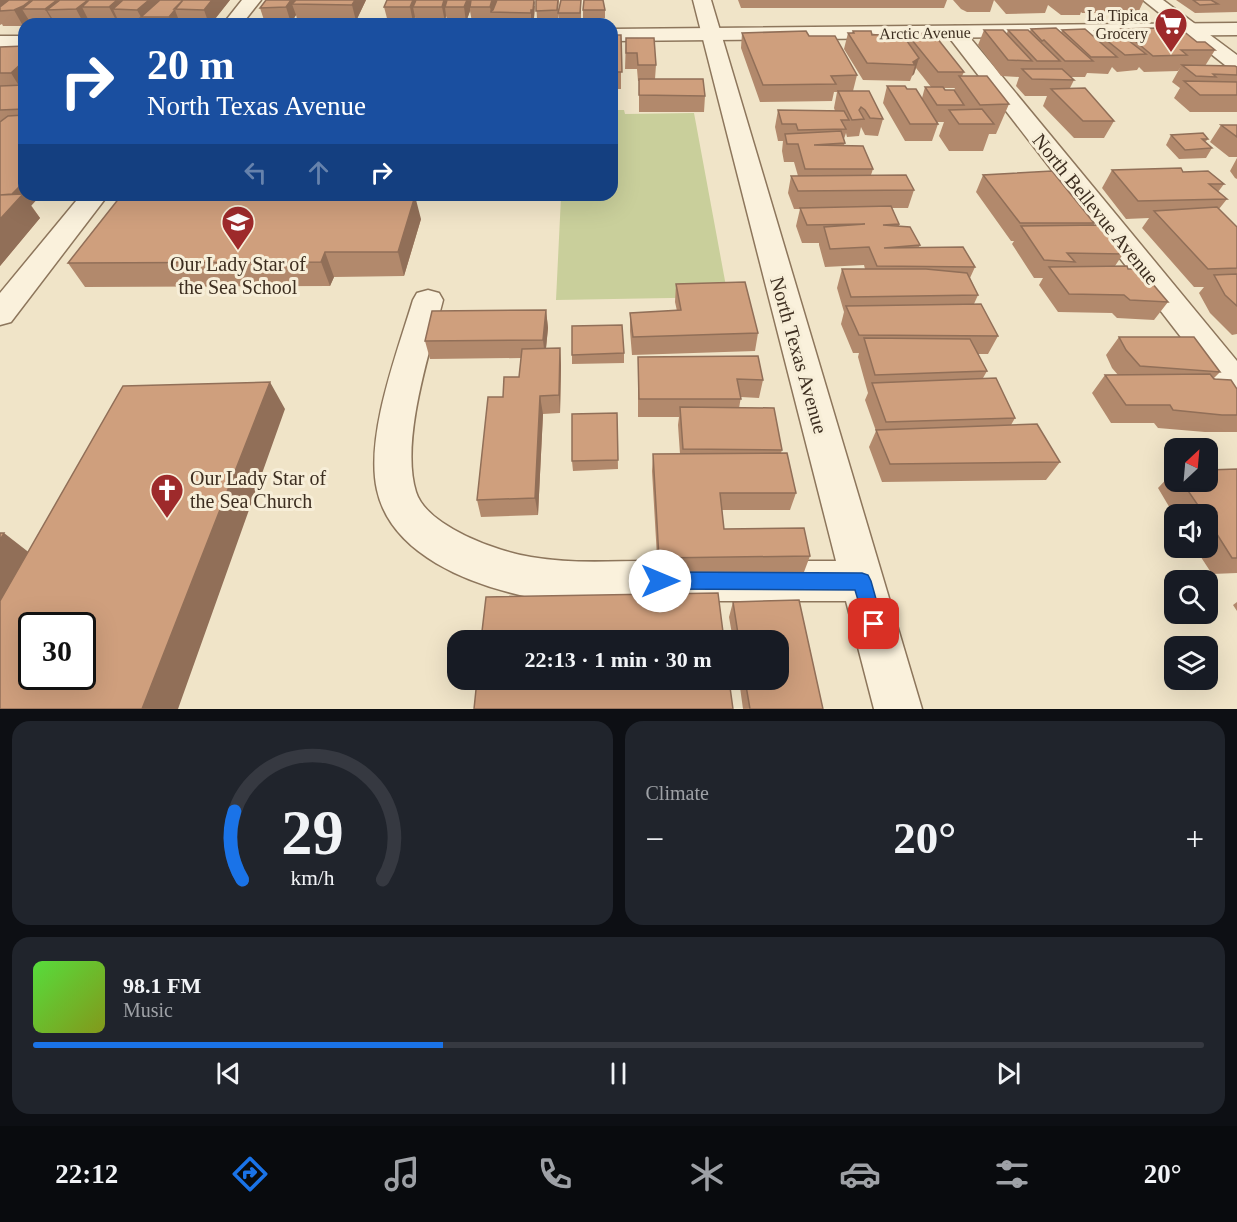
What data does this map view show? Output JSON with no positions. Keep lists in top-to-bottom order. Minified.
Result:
{"streets":{"street":["Arctic Avenue","North Bellevue Avenue","North Texas Avenue"]},"crossings":[["Arctic Avenue","North Bellevue Avenue"],["Arctic Avenue","North Texas Avenue"]],"places":{"supermarket":["La Tipica Grocery"],"school or university":["Our Lady Star of the Sea School"],"church":["Our Lady Star of the Sea Church"]},"north":"top right","page":{"turn":["20 m","North Texas Avenue"],"limit":"30","trip":"22:13 · 1 min · 30 m","tile":"Climate","heat":["−","20°","+"],"song":["98.1 FM","Music"],"tabs":["22:12","20°"],"gauge":["29","km/h"]}}
